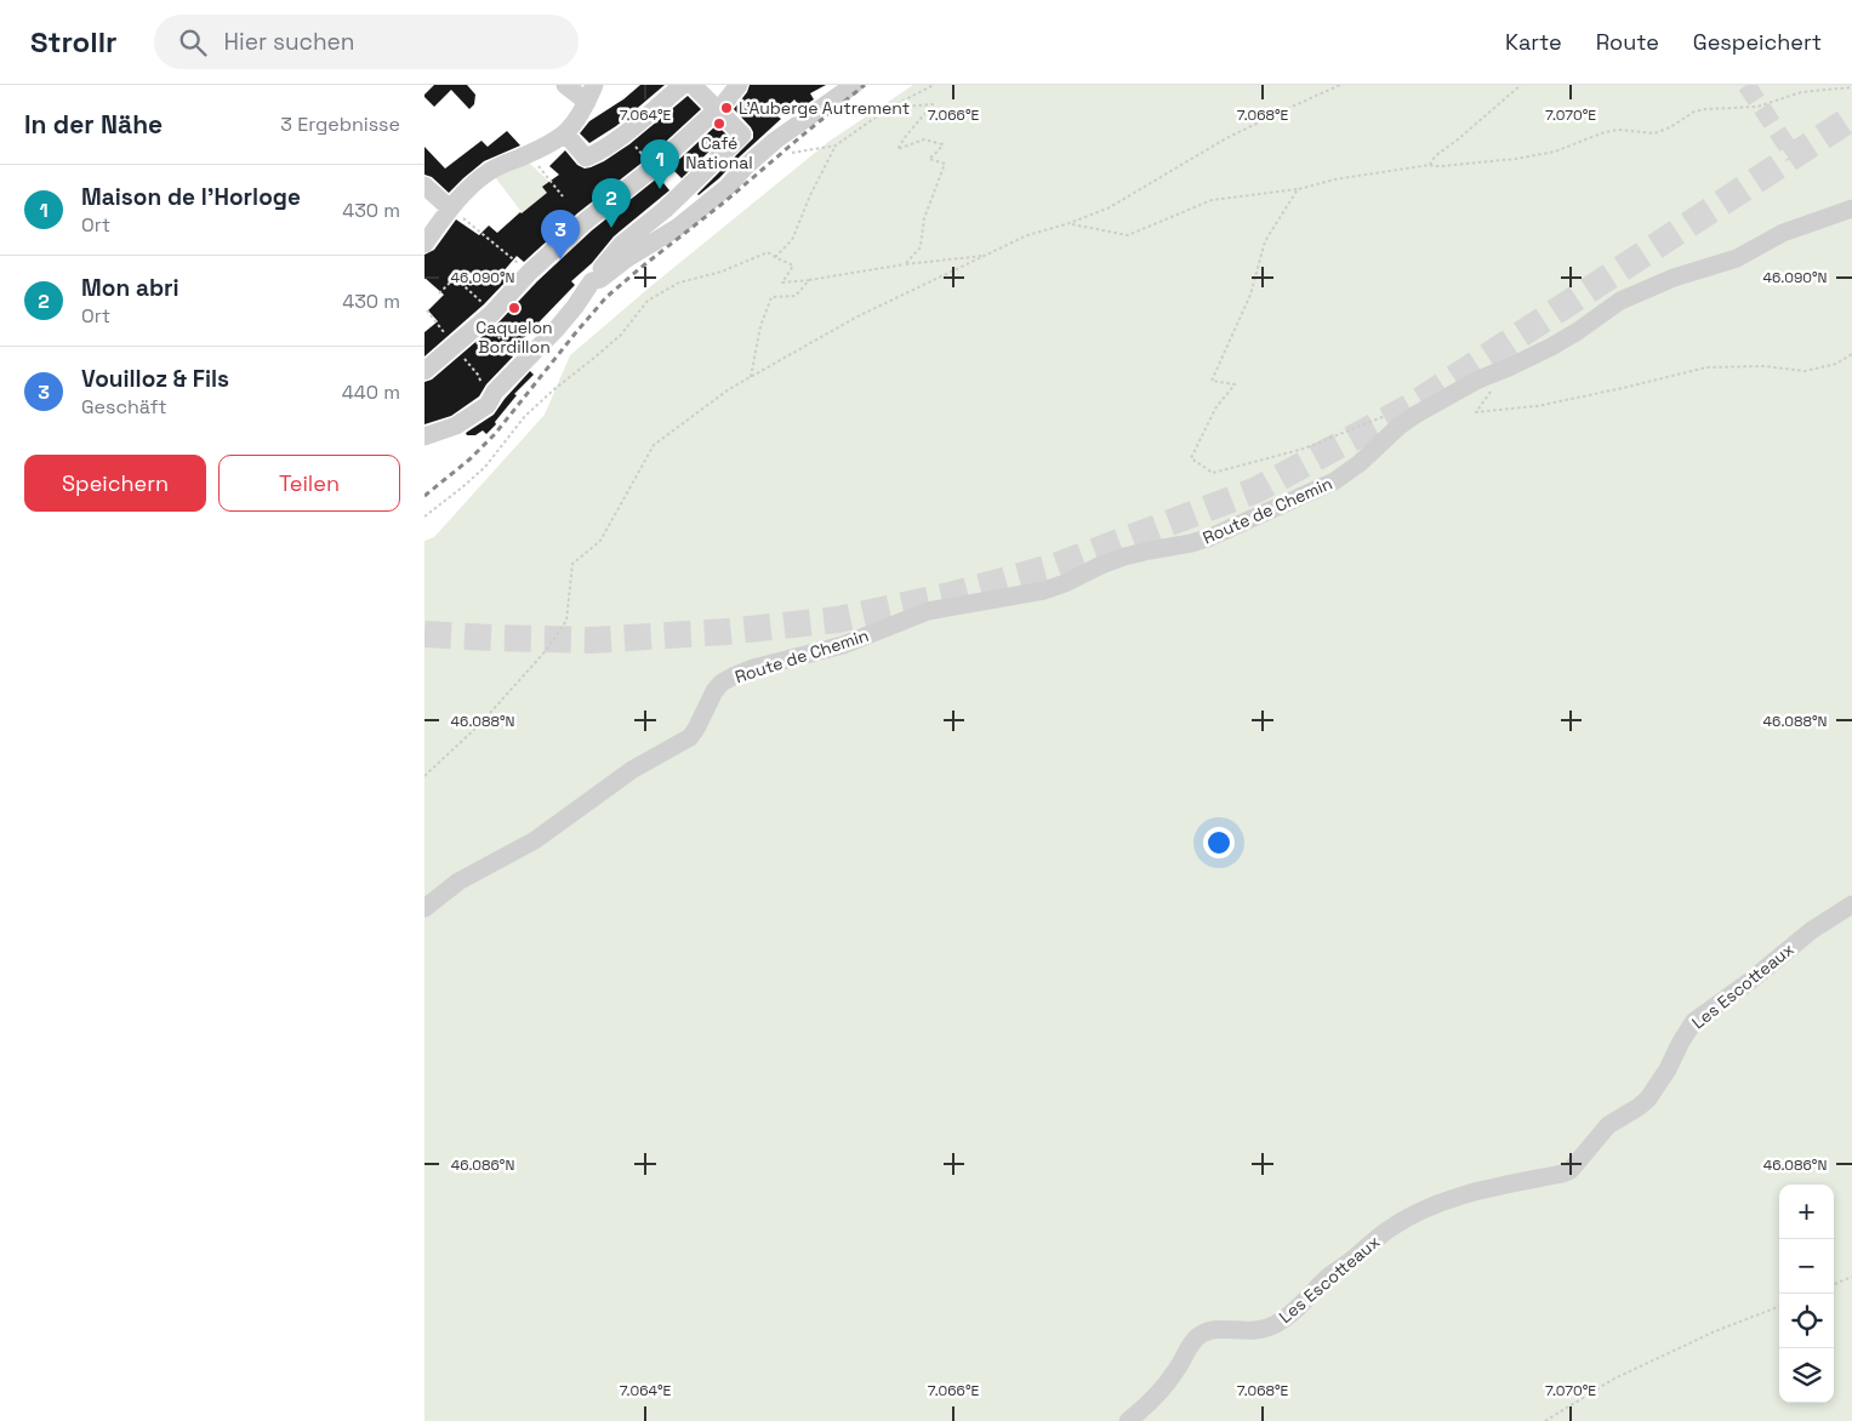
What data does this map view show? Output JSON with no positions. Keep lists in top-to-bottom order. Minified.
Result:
{"streets":{"street":["Route de Chemin","Les Escotteaux"]},"places":["L'Auberge Autrement","Café National","Caquelon Bordillon"],"page":{"header":"Strollr","search":"Hier suchen","nav":["Karte","Route","Gespeichert"],"heading":["In der Nähe","3 Ergebnisse"],"pins":["1","2","3"],"list":[{"mark":"1","name":"Maison de l'Horloge","note":"Ort","value":"430 m"},{"mark":"2","name":"Mon abri","note":"Ort","value":"430 m"},{"mark":"3","name":"Vouilloz & Fils","note":"Geschäft","value":"440 m"}],"buttons":["Speichern","Teilen"],"map_buttons":["+","−"]},"coordinates":["7.064°E","7.066°E","7.068°E","7.070°E","46.090°N","46.088°N","46.086°N"]}
